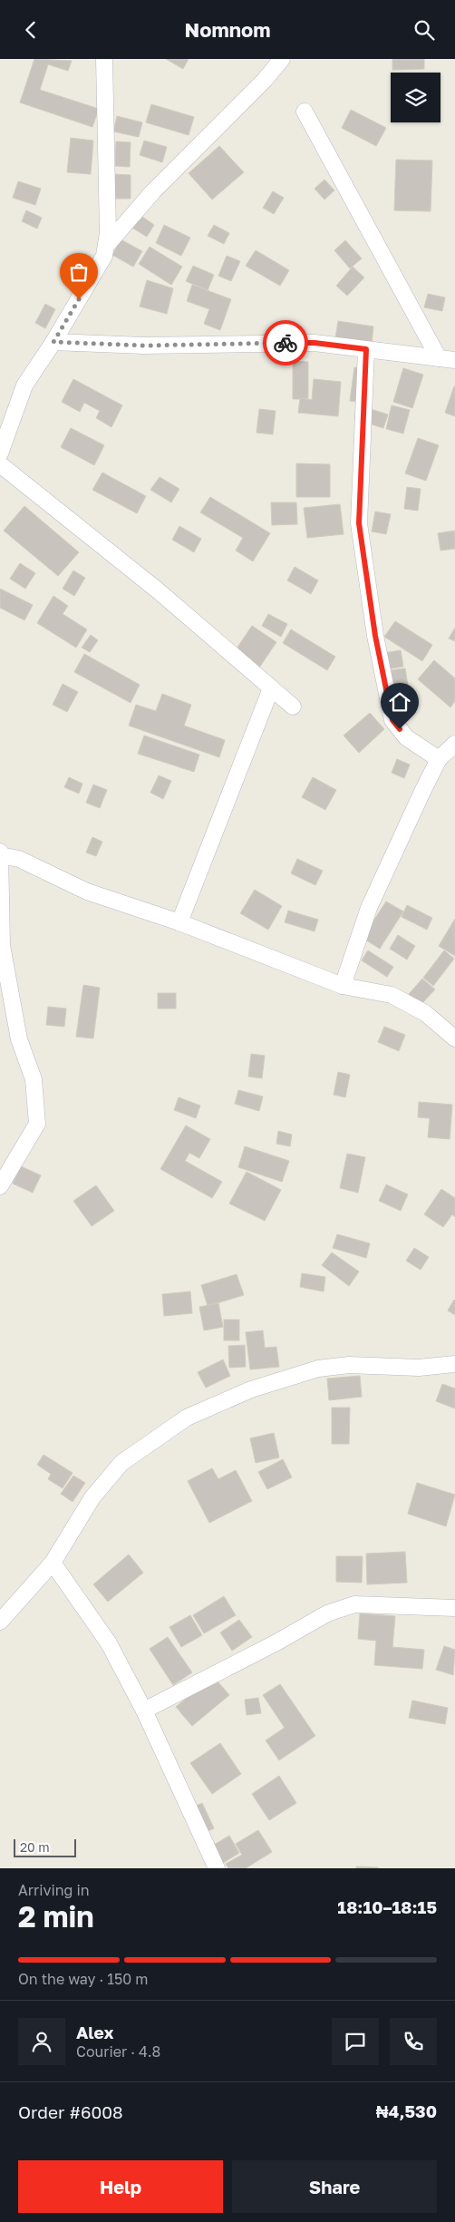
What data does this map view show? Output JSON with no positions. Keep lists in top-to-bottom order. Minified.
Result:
{"scale_bar":"20 m","page":{"header":"Nomnom","scale":"20 m","heading":["2 min","Arriving in","18:10–18:15"],"panel":["Alex","Courier · 4.8","Order #6008","₦4,530"],"bar":"On the way · 150 m","buttons":["Help","Share"]}}
